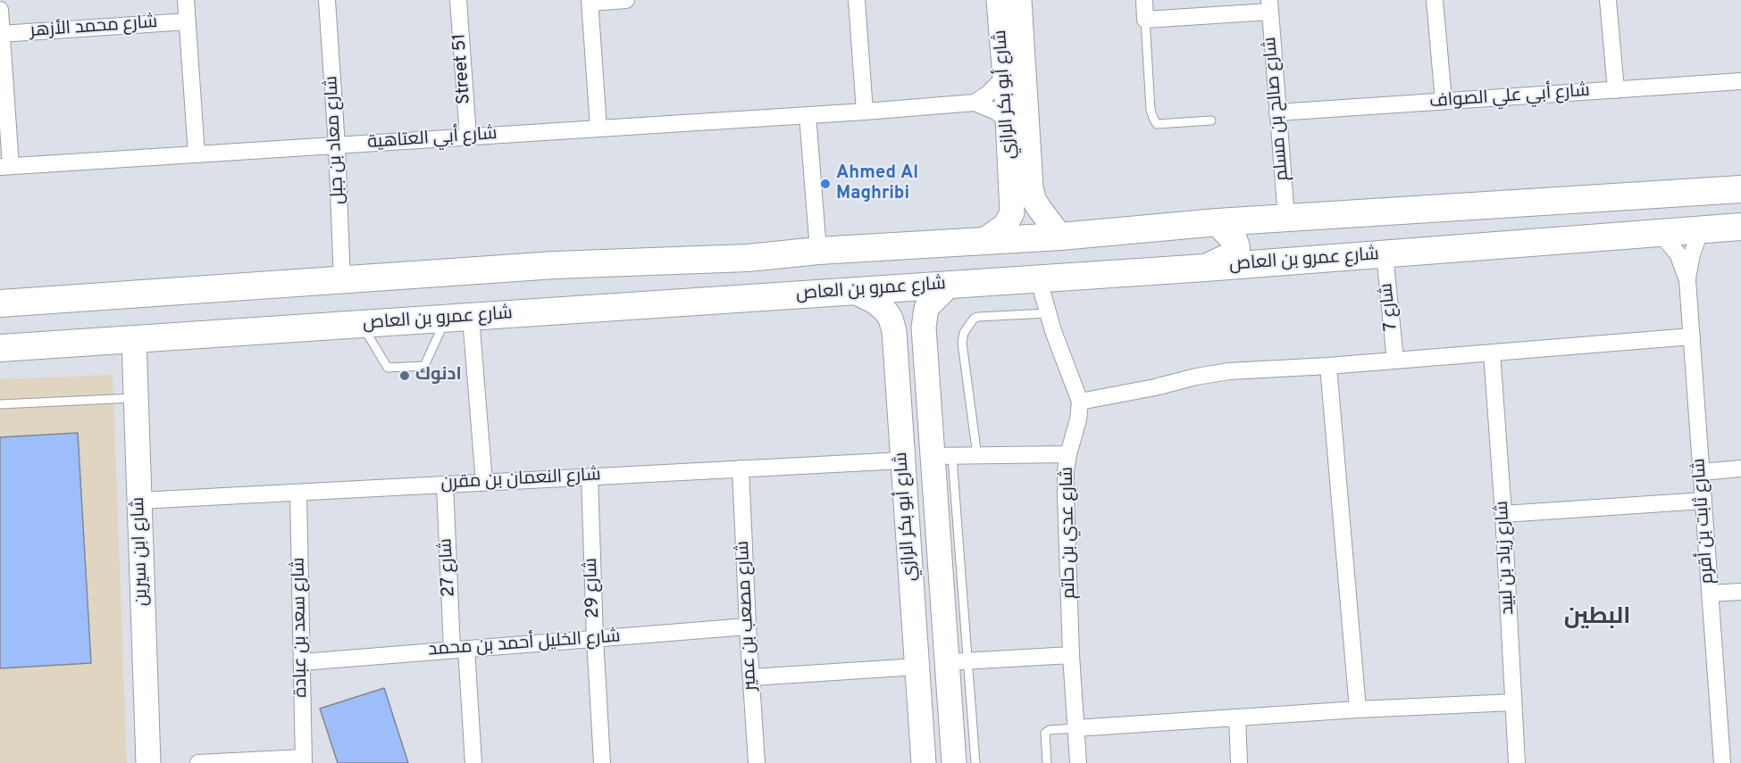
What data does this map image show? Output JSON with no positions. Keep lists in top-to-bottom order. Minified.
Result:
{"streets":{"main road":["شارع عمرو بن العاص"],"street":["شارع محمد اﻷزهر","Street 51","شارع أبو بكر الرازي","شارع أبي علي الصواف","شارع صالح بن مسلم","شارع أبي العتاهية","شارع معاد بن جبل","شارع 7","شارع النعمان بن مقرن","شارع ثابت بن أقرم","شارع عدي بن حاتم","شارع ابن سيرين","شارع زياد بن لبيد","شارع 27","شارع 29","شارع مصعب بن عمير","شارع سعد بن عبادة","شارع الخليل أحمد بن محمد"]},"crossings":[["Street 51","شارع أبي العتاهية"],["شارع أبو بكر الرازي","شارع عمرو بن العاص"],["شارع أبو بكر الرازي","شارع النعمان بن مقرن"],["شارع أبي علي الصواف","شارع صالح بن مسلم"],["شارع أبي العتاهية","شارع معاد بن جبل"],["شارع عمرو بن العاص","شارع 7"],["شارع عمرو بن العاص","شارع ثابت بن أقرم"],["شارع عمرو بن العاص","شارع عدي بن حاتم"],["شارع عمرو بن العاص","شارع ابن سيرين"],["شارع النعمان بن مقرن","شارع ابن سيرين"],["شارع النعمان بن مقرن","شارع 27"],["شارع النعمان بن مقرن","شارع 29"],["شارع النعمان بن مقرن","شارع مصعب بن عمير"],["شارع النعمان بن مقرن","شارع سعد بن عبادة"],["شارع 27","شارع الخليل أحمد بن محمد"],["شارع 29","شارع الخليل أحمد بن محمد"],["شارع مصعب بن عمير","شارع الخليل أحمد بن محمد"],["شارع سعد بن عبادة","شارع الخليل أحمد بن محمد"]],"districts":["البطين"],"places":["Ahmed Al Maghribi","ادنوك"]}
